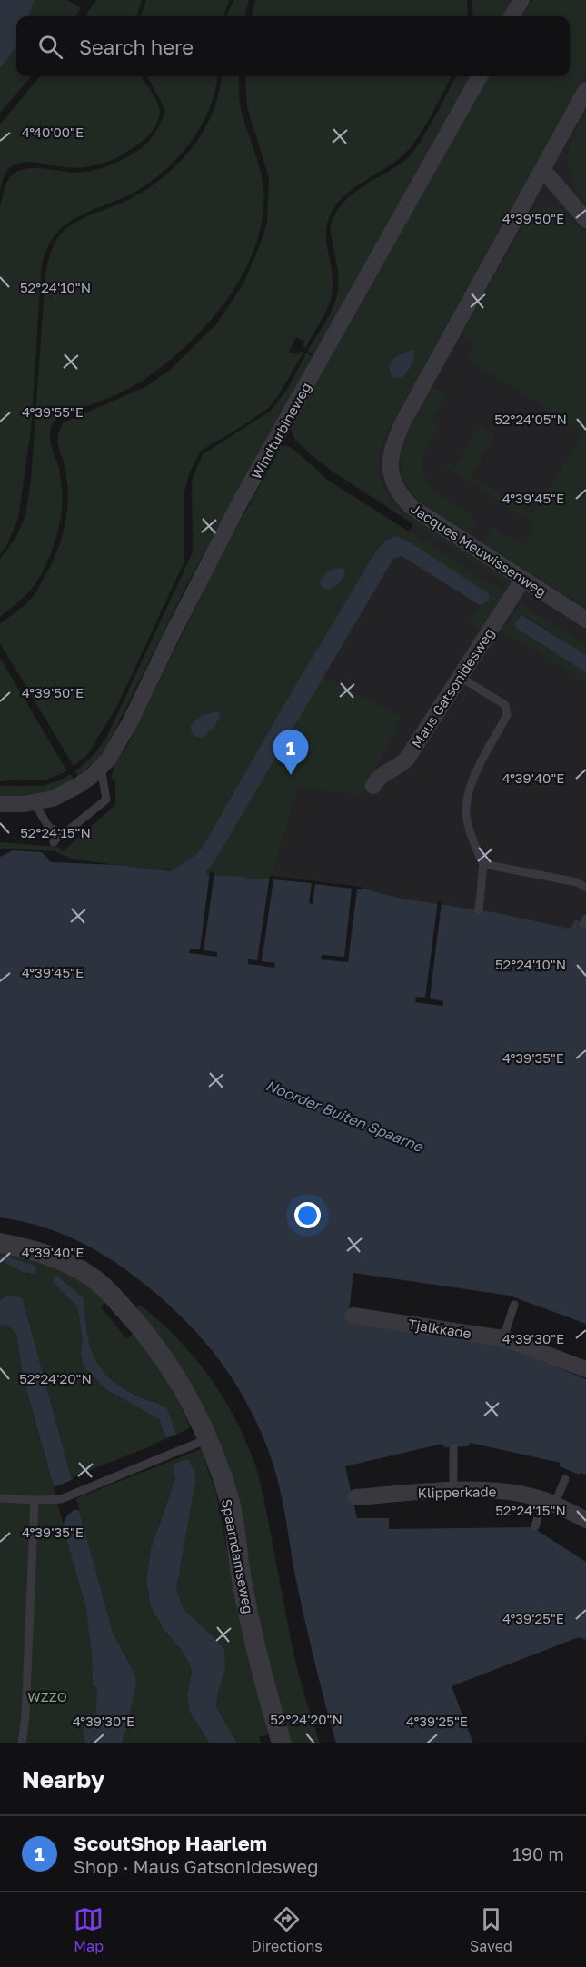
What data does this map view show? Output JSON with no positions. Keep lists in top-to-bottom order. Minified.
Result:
{"streets":{"street":["Windturbineweg","Jacques Meuwissenweg","Maus Gatsonidesweg","Tjalkkade","Klipperkade","Spaarndamseweg"]},"crossings":[["Jacques Meuwissenweg","Maus Gatsonidesweg"]],"water":["Noorder Buiten Spaarne"],"parks":["WZZO"],"page":{"search":"Search here","pins":"1","heading":"Nearby","list":[{"mark":"1","name":"ScoutShop Haarlem","note":"Shop · Maus Gatsonidesweg","value":"190 m"}],"nav":["Map","Directions","Saved"]},"coordinates":["4°40'00\"E","4°39'50\"E","52°24'10\"N","4°39'55\"E","52°24'05\"N","4°39'45\"E","4°39'40\"E","52°24'15\"N","4°39'35\"E","4°39'30\"E","52°24'20\"N","4°39'25\"E"]}
